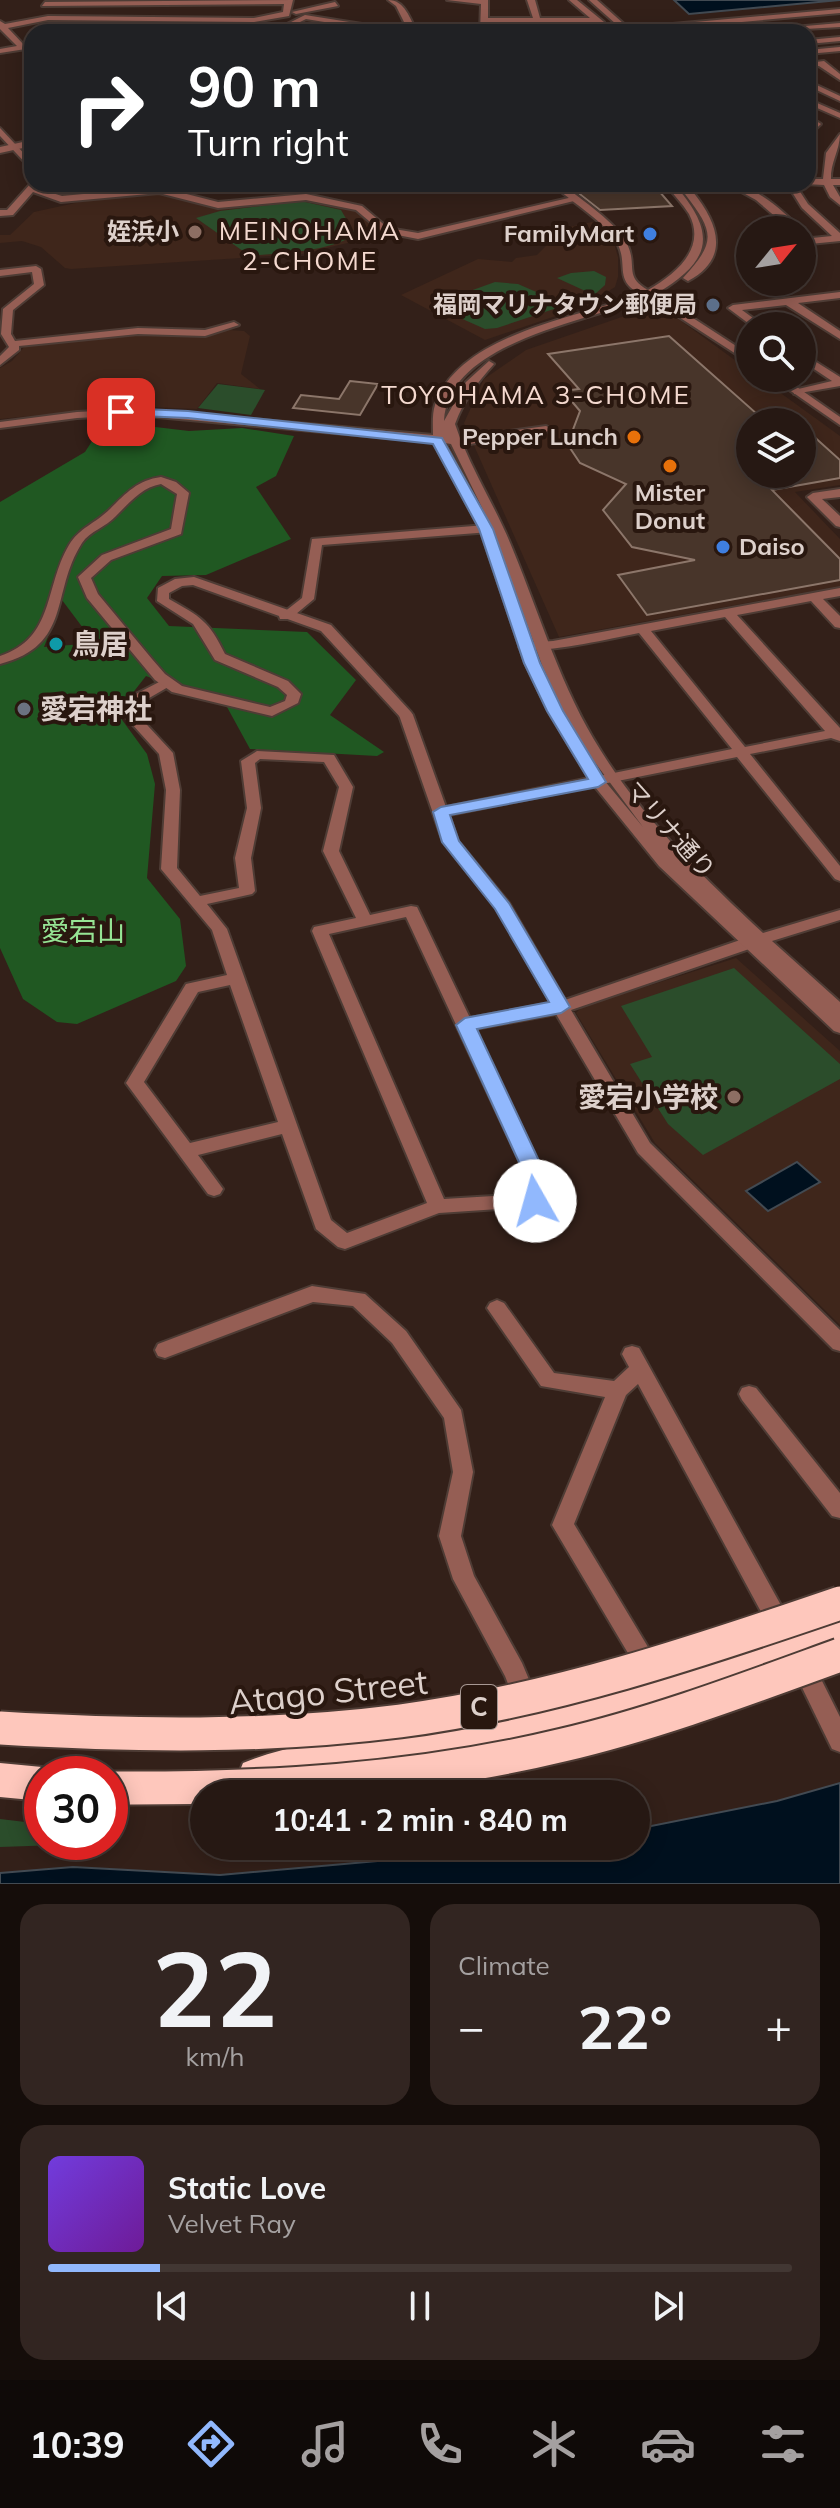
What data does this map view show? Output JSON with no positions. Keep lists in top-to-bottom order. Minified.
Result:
{"streets":{"highway":["C"],"street":["マリナ通り","Atago Street"]},"crossings":[["Atago Street","C"]],"districts":["MEINOHAMA 2-CHOME","TOYOHAMA 3-CHOME"],"parks":["愛宕山"],"places":["姪浜小","FamilyMart","福岡マリナタウン郵便局","Pepper Lunch","Mister Donut","Daiso","鳥居","愛宕神社","愛宕小学校"],"north":"top right","page":{"turn":["90 m","Turn right"],"limit":"30","trip":"10:41 · 2 min · 840 m","tile":[["22","km/h"],"Climate"],"heat":["−","22°","+"],"song":["Static Love","Velvet Ray"],"tabs":"10:39"}}
